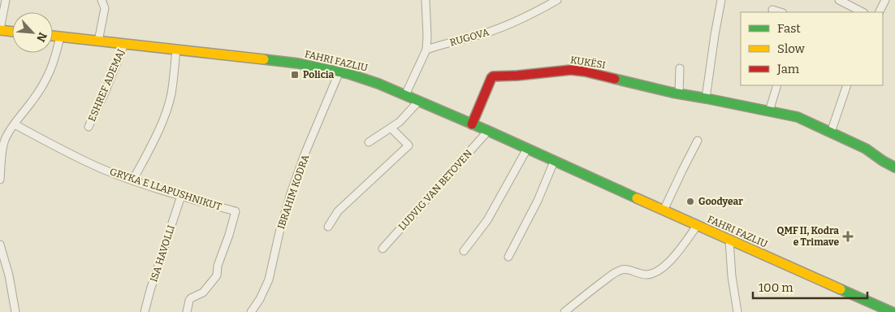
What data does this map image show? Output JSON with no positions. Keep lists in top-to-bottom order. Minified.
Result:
{"streets":{"main road":["FAHRI FAZLIU","KUKËSI"],"street":["RUGOVA","ESHREF ADEMAJ","GRYKA E LLAPUSHNIKUT","LUDVIG VAN BETOVEN","IBRAHIM KODRA","ISA HAVOLLI"]},"crossings":[["FAHRI FAZLIU","KUKËSI"],["FAHRI FAZLIU","ESHREF ADEMAJ"],["FAHRI FAZLIU","LUDVIG VAN BETOVEN"],["FAHRI FAZLIU","IBRAHIM KODRA"],["GRYKA E LLAPUSHNIKUT","ISA HAVOLLI"]],"places":{"transit":["Policia"],"other":["Goodyear"],"health":["QMF II, Kodra e Trimave"]},"legend":["Fast","Slow","Jam"],"scale_bar":"100 m","north":"bottom right"}
